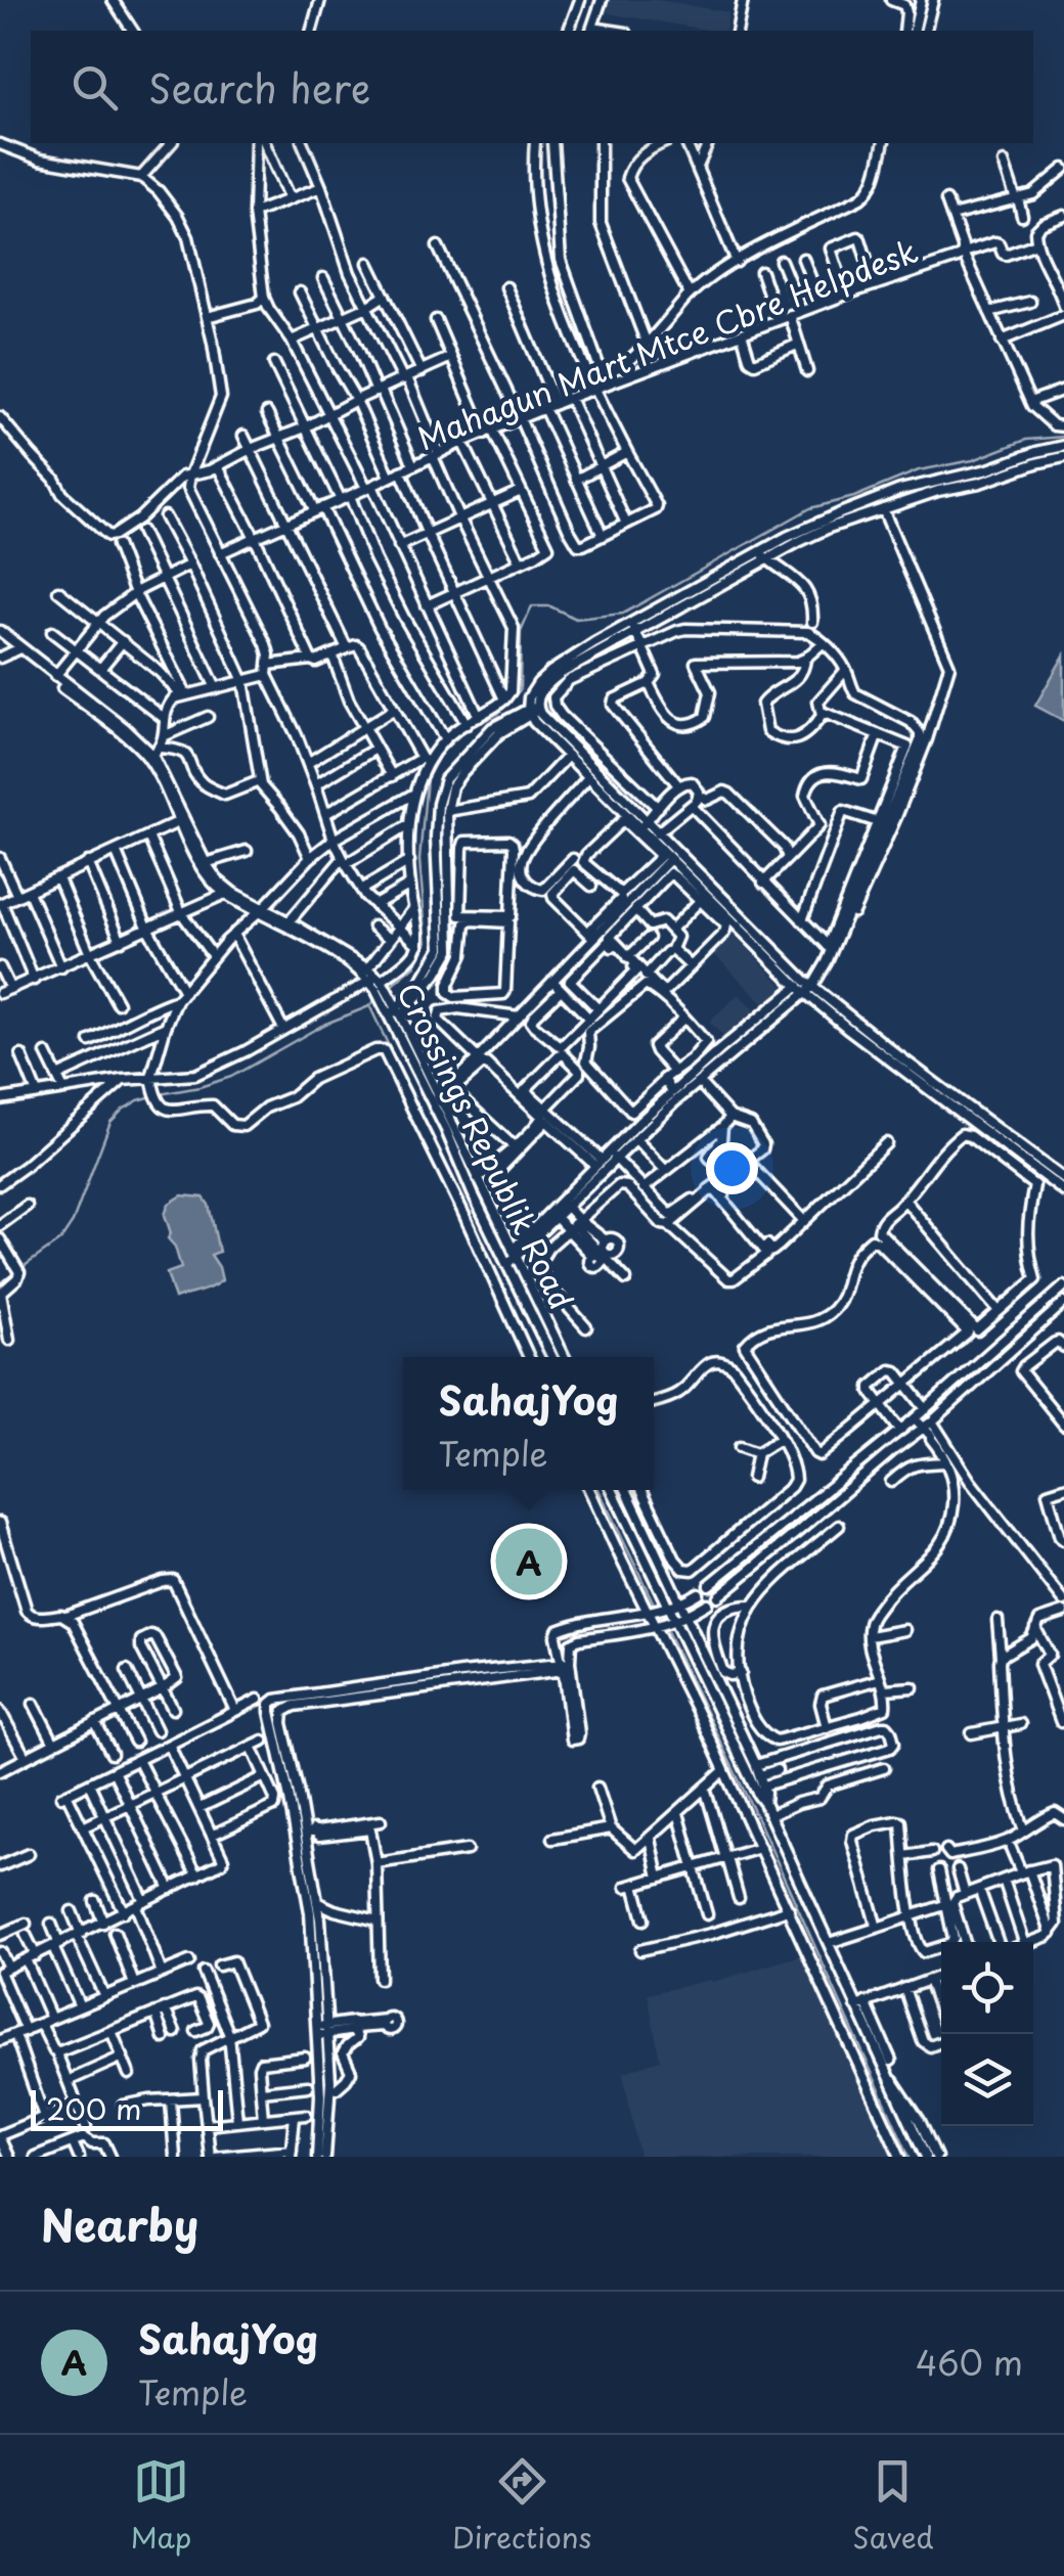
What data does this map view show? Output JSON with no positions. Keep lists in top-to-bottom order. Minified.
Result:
{"streets":{"street":["Mahagun Mart Mtce Cbre Helpdesk","Crossings Republik Road"]},"scale_bar":"200 m","page":{"search":"Search here","popup":["SahajYog","Temple"],"pins":"A","scale":"200 m","heading":"Nearby","list":[{"mark":"A","name":"SahajYog","note":"Temple","value":"460 m"}],"nav":["Map","Directions","Saved"]}}
